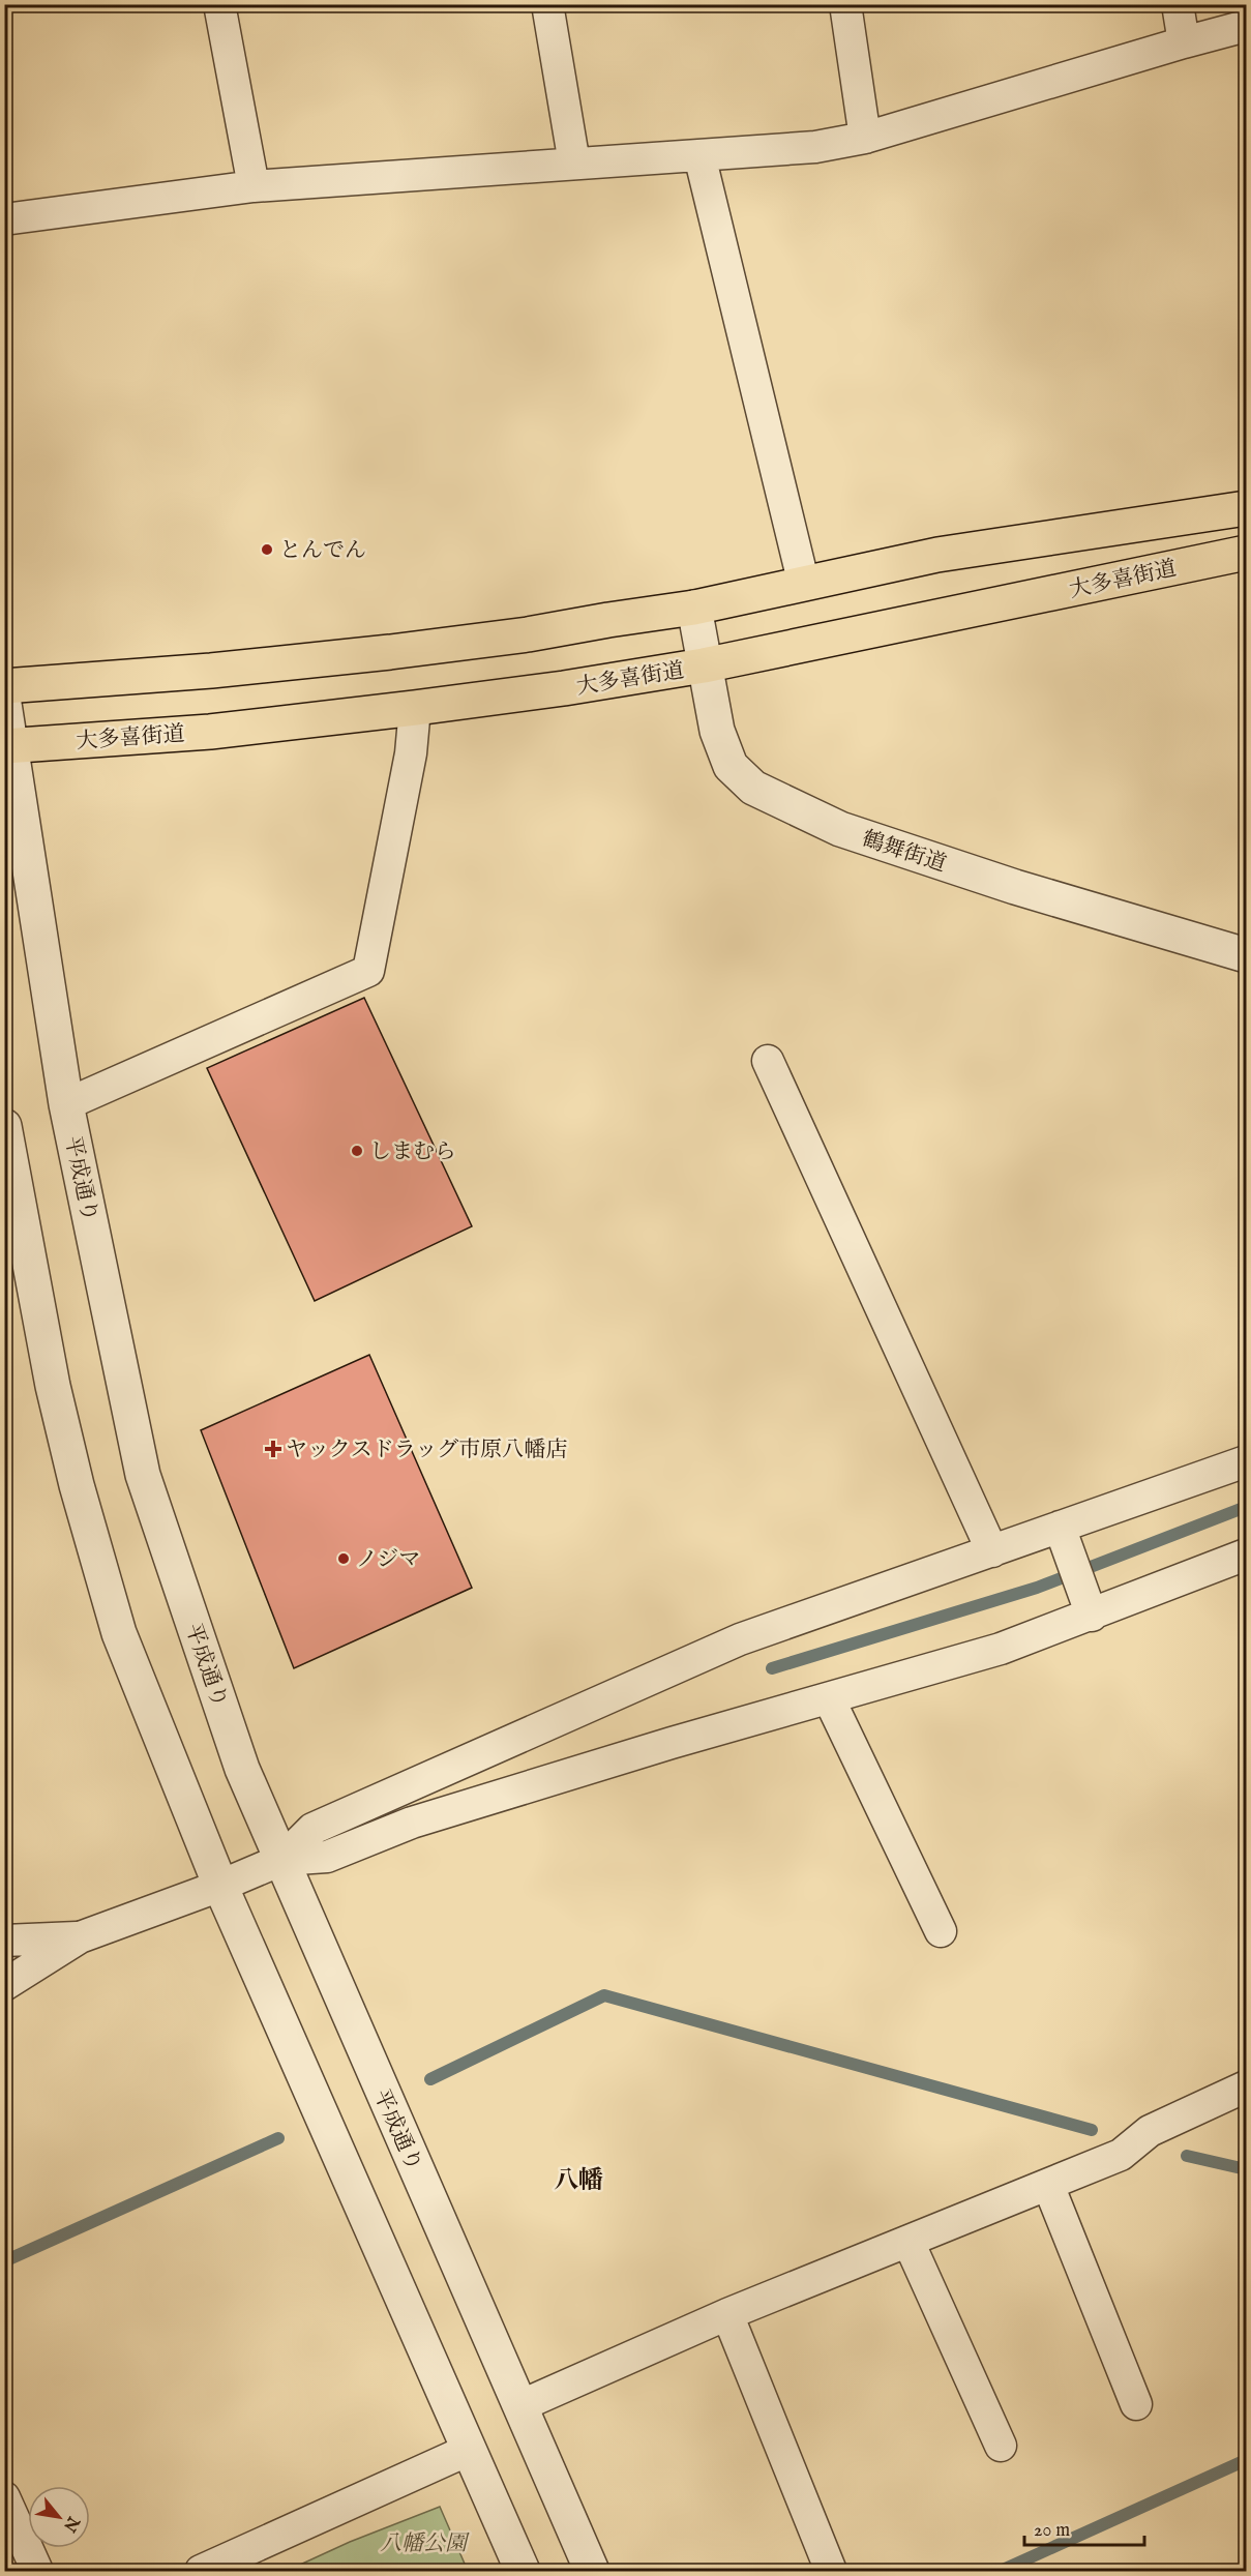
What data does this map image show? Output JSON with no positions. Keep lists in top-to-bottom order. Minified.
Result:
{"streets":{"highway":["大多喜街道"],"street":["鶴舞街道","平成通り"]},"crossings":[["大多喜街道","鶴舞街道"],["大多喜街道","平成通り"]],"districts":["八幡"],"parks":["八幡公園"],"places":{"other":["とんでん","しまむら","ノジマ"],"health":["ヤックスドラッグ市原八幡店"]},"scale_bar":"20 m","north":"bottom right"}
